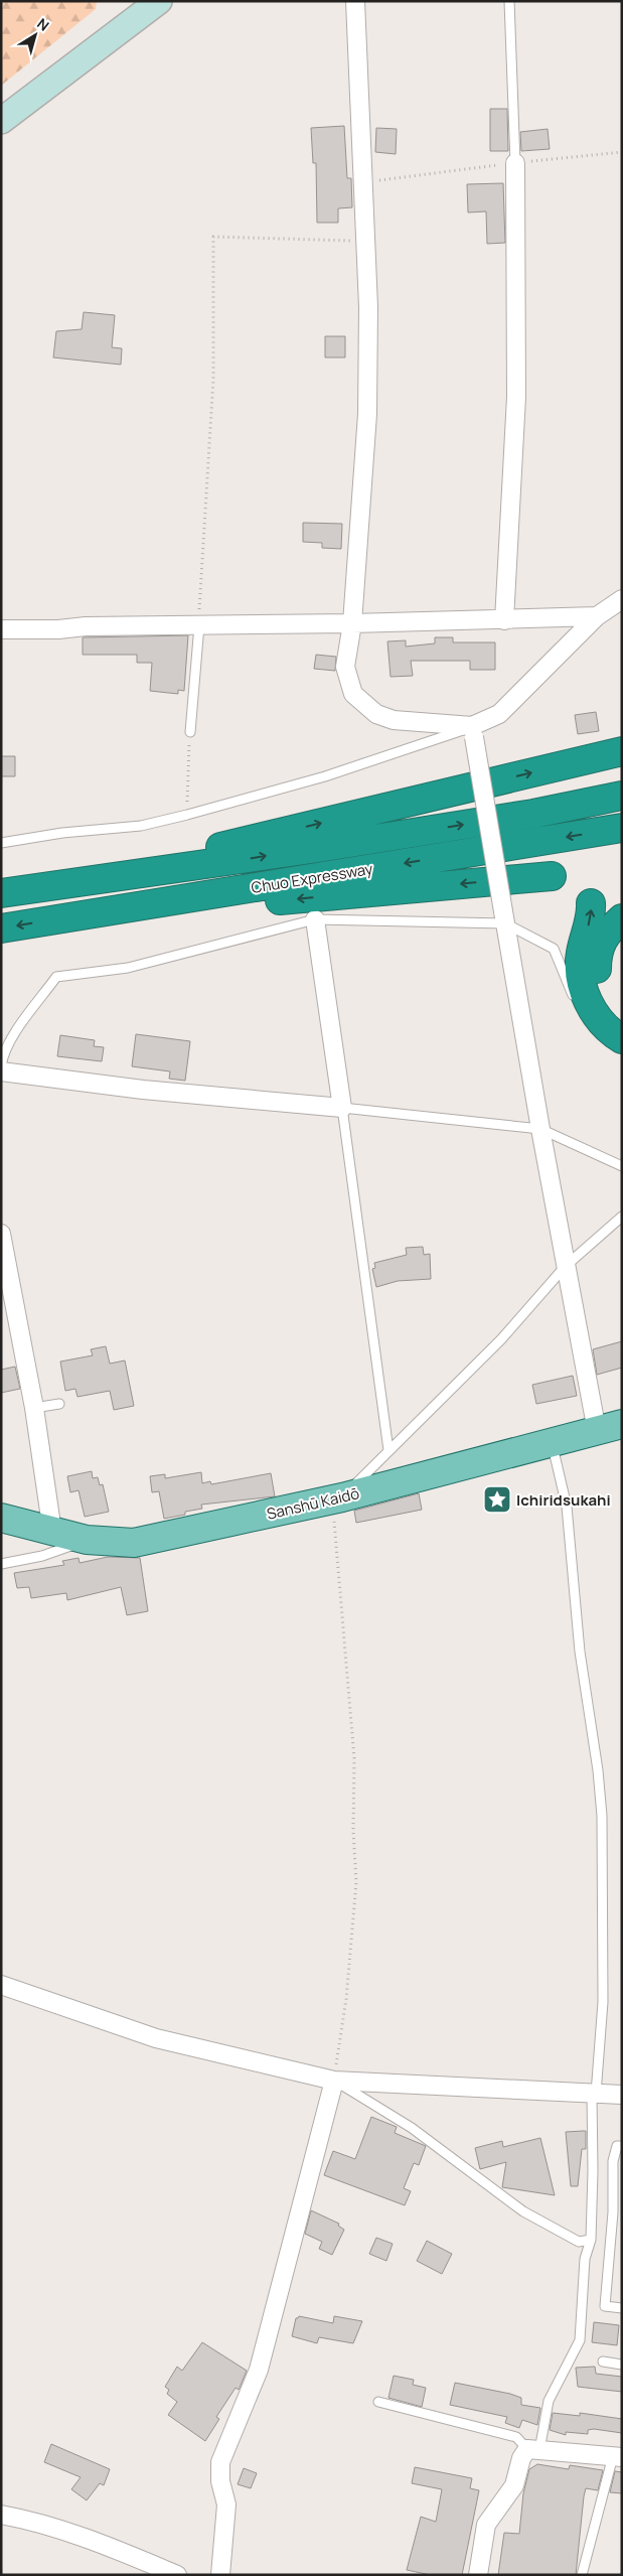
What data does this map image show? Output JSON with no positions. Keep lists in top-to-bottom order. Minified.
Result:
{"streets":{"highway":["Chuo Expressway"],"main road":["Sanshū Kaidō"]},"places":{"place":["Ichiridsukahi"]},"north":"top right"}
